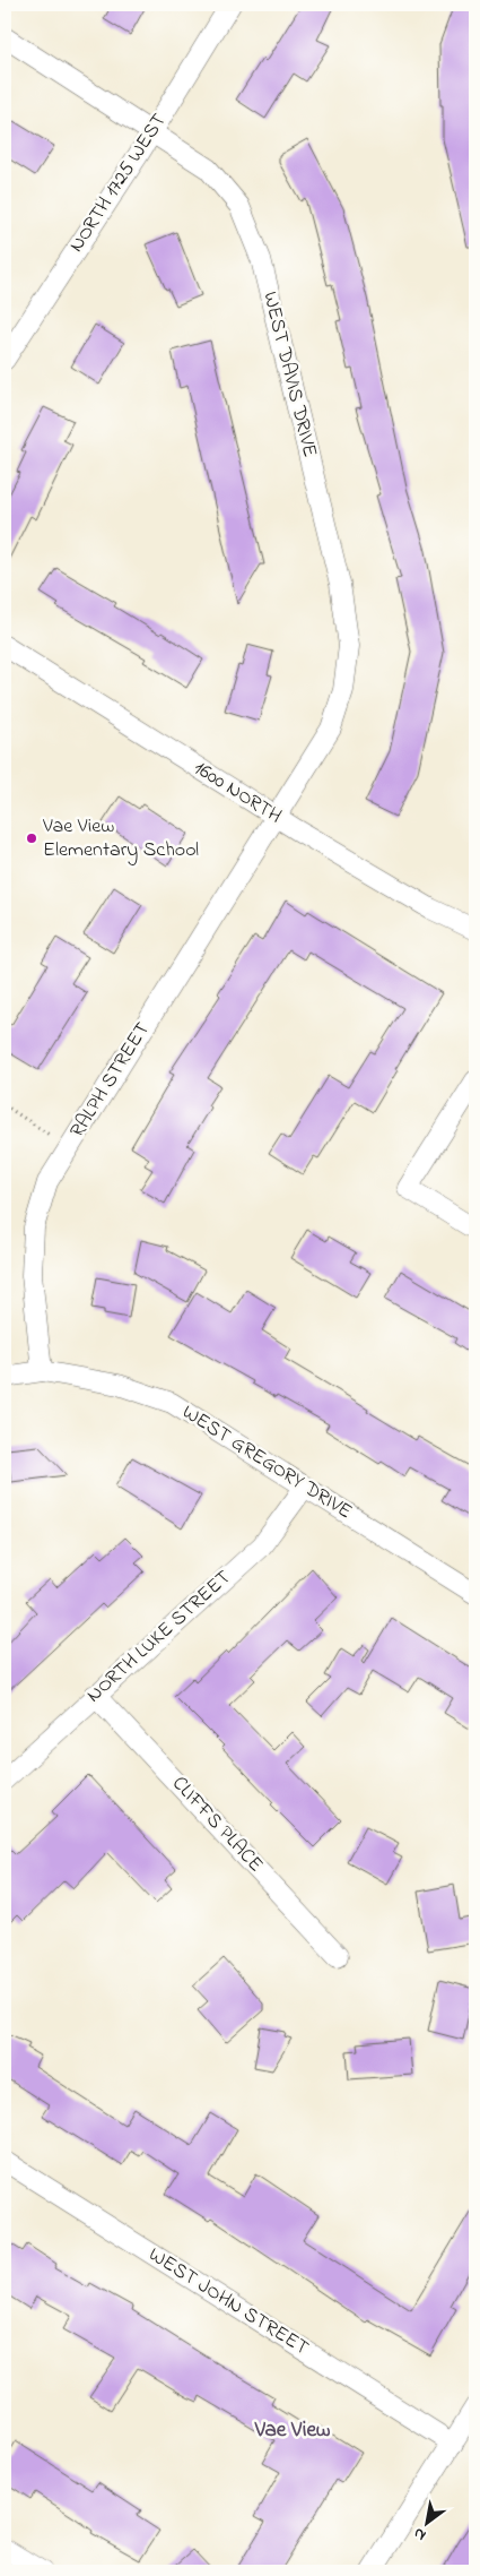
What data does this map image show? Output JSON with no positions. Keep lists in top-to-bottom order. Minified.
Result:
{"streets":{"street":["NORTH 1725 WEST","WEST DAVIS DRIVE","1600 NORTH","RALPH STREET","WEST GREGORY DRIVE","NORTH LUKE STREET","CLIFFS PLACE","WEST JOHN STREET"]},"crossings":[["NORTH 1725 WEST","WEST DAVIS DRIVE"],["WEST DAVIS DRIVE","1600 NORTH"],["WEST DAVIS DRIVE","RALPH STREET"],["1600 NORTH","RALPH STREET"],["RALPH STREET","WEST GREGORY DRIVE"],["WEST GREGORY DRIVE","NORTH LUKE STREET"],["NORTH LUKE STREET","CLIFFS PLACE"]],"districts":["Vae View"],"places":["Vae View Elementary School"],"north":"bottom left"}
